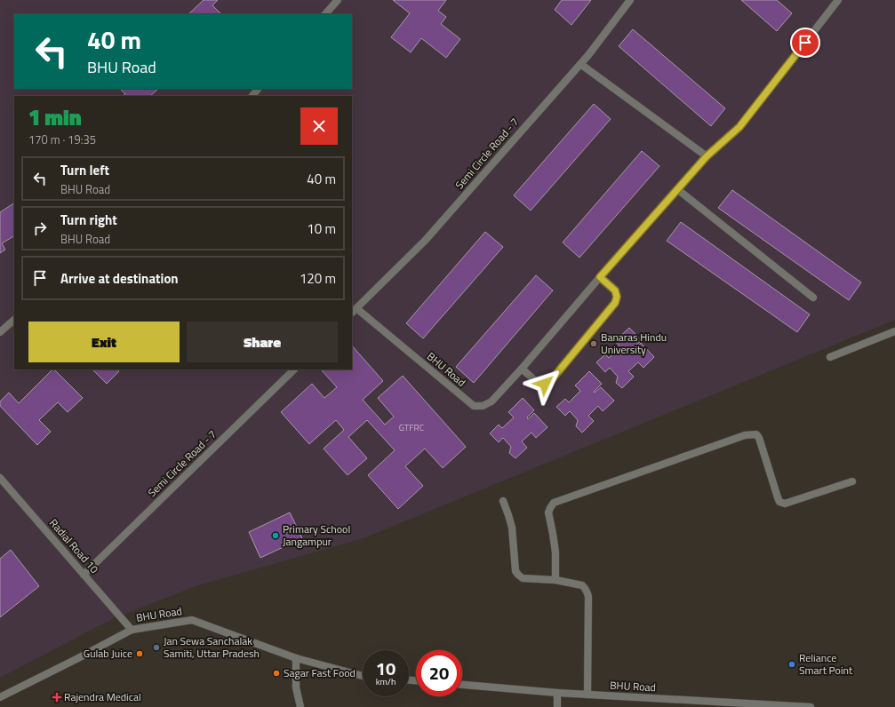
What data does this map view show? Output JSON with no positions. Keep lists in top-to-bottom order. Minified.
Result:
{"streets":{"street":["Semi Circle Road - 7","BHU Road","Radial Road 10"]},"crossings":[["Semi Circle Road - 7","BHU Road"],["Semi Circle Road - 7","Radial Road 10"],["BHU Road","Radial Road 10"]],"places":{"other":["Banaras Hindu University","Primary School Jangampur","Jan Sewa Sanchalak Samiti, Uttar Pradesh","Gulab Juice","Reliance Smart Point","Sagar Fast Food"],"health":["Rajendra Medical"]},"house_numbers":["GTFRC"],"page":{"turn":["40 m","BHU Road"],"heading":["1 min","170 m · 19:35"],"list":[{"name":"Turn left","note":"BHU Road","value":"40 m"},{"name":"Turn right","note":"BHU Road","value":"10 m"},{"name":"Arrive at destination","value":"120 m"}],"buttons":["Exit","Share"],"speed":"10 km/h","limit":"20"}}
